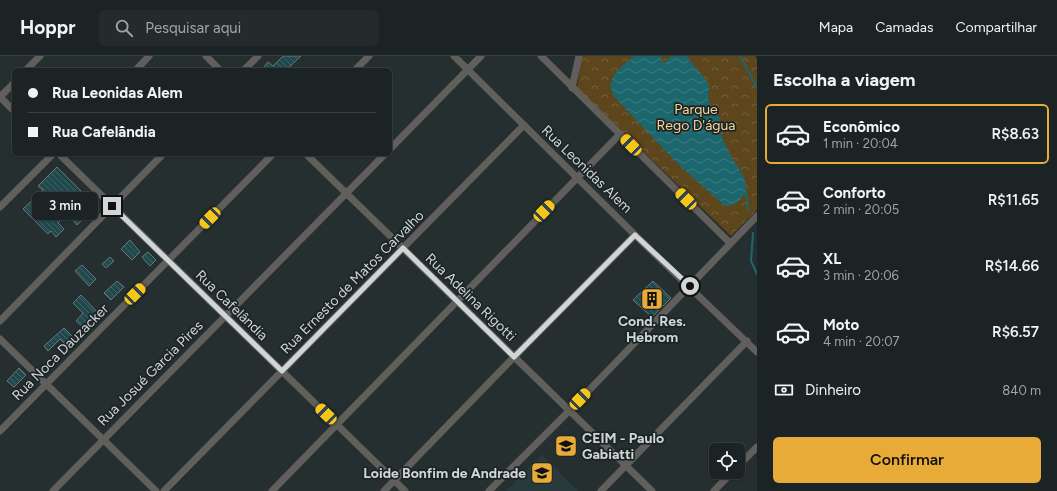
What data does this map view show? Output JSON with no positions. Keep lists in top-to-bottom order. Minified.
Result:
{"streets":{"street":["Rua Leonidas Alem","Rua Ernesto de Matos Carvalho","Rua Adelina Rigotti","Rua Cafelândia","Rua Noca Dauzacker","Rua Josué Garcia Pires"]},"crossings":[["Rua Leonidas Alem","Rua Ernesto de Matos Carvalho"],["Rua Ernesto de Matos Carvalho","Rua Adelina Rigotti"],["Rua Ernesto de Matos Carvalho","Rua Cafelândia"],["Rua Adelina Rigotti","Rua Josué Garcia Pires"],["Rua Cafelândia","Rua Noca Dauzacker"],["Rua Cafelândia","Rua Josué Garcia Pires"]],"parks":["Parque Rego D'água"],"places":{"building":["Cond. Res. Hebrom"],"school or university":["CEIM - Paulo Gabiatti","Loide Bonfim de Andrade"]},"page":{"header":"Hoppr","search":"Pesquisar aqui","nav":["Mapa","Camadas","Compartilhar"],"heading":"Escolha a viagem","banner":["Rua Leonidas Alem","Rua Cafelândia"],"list":[{"name":"Econômico","note":"1 min · 20:04","value":"R$8.63"},{"name":"Conforto","note":"2 min · 20:05","value":"R$11.65"},{"name":"XL","note":"3 min · 20:06","value":"R$14.66"},{"name":"Moto","note":"4 min · 20:07","value":"R$6.57"}],"bubble":"3 min","pay":["Dinheiro","840 m"],"buttons":"Confirmar"}}
